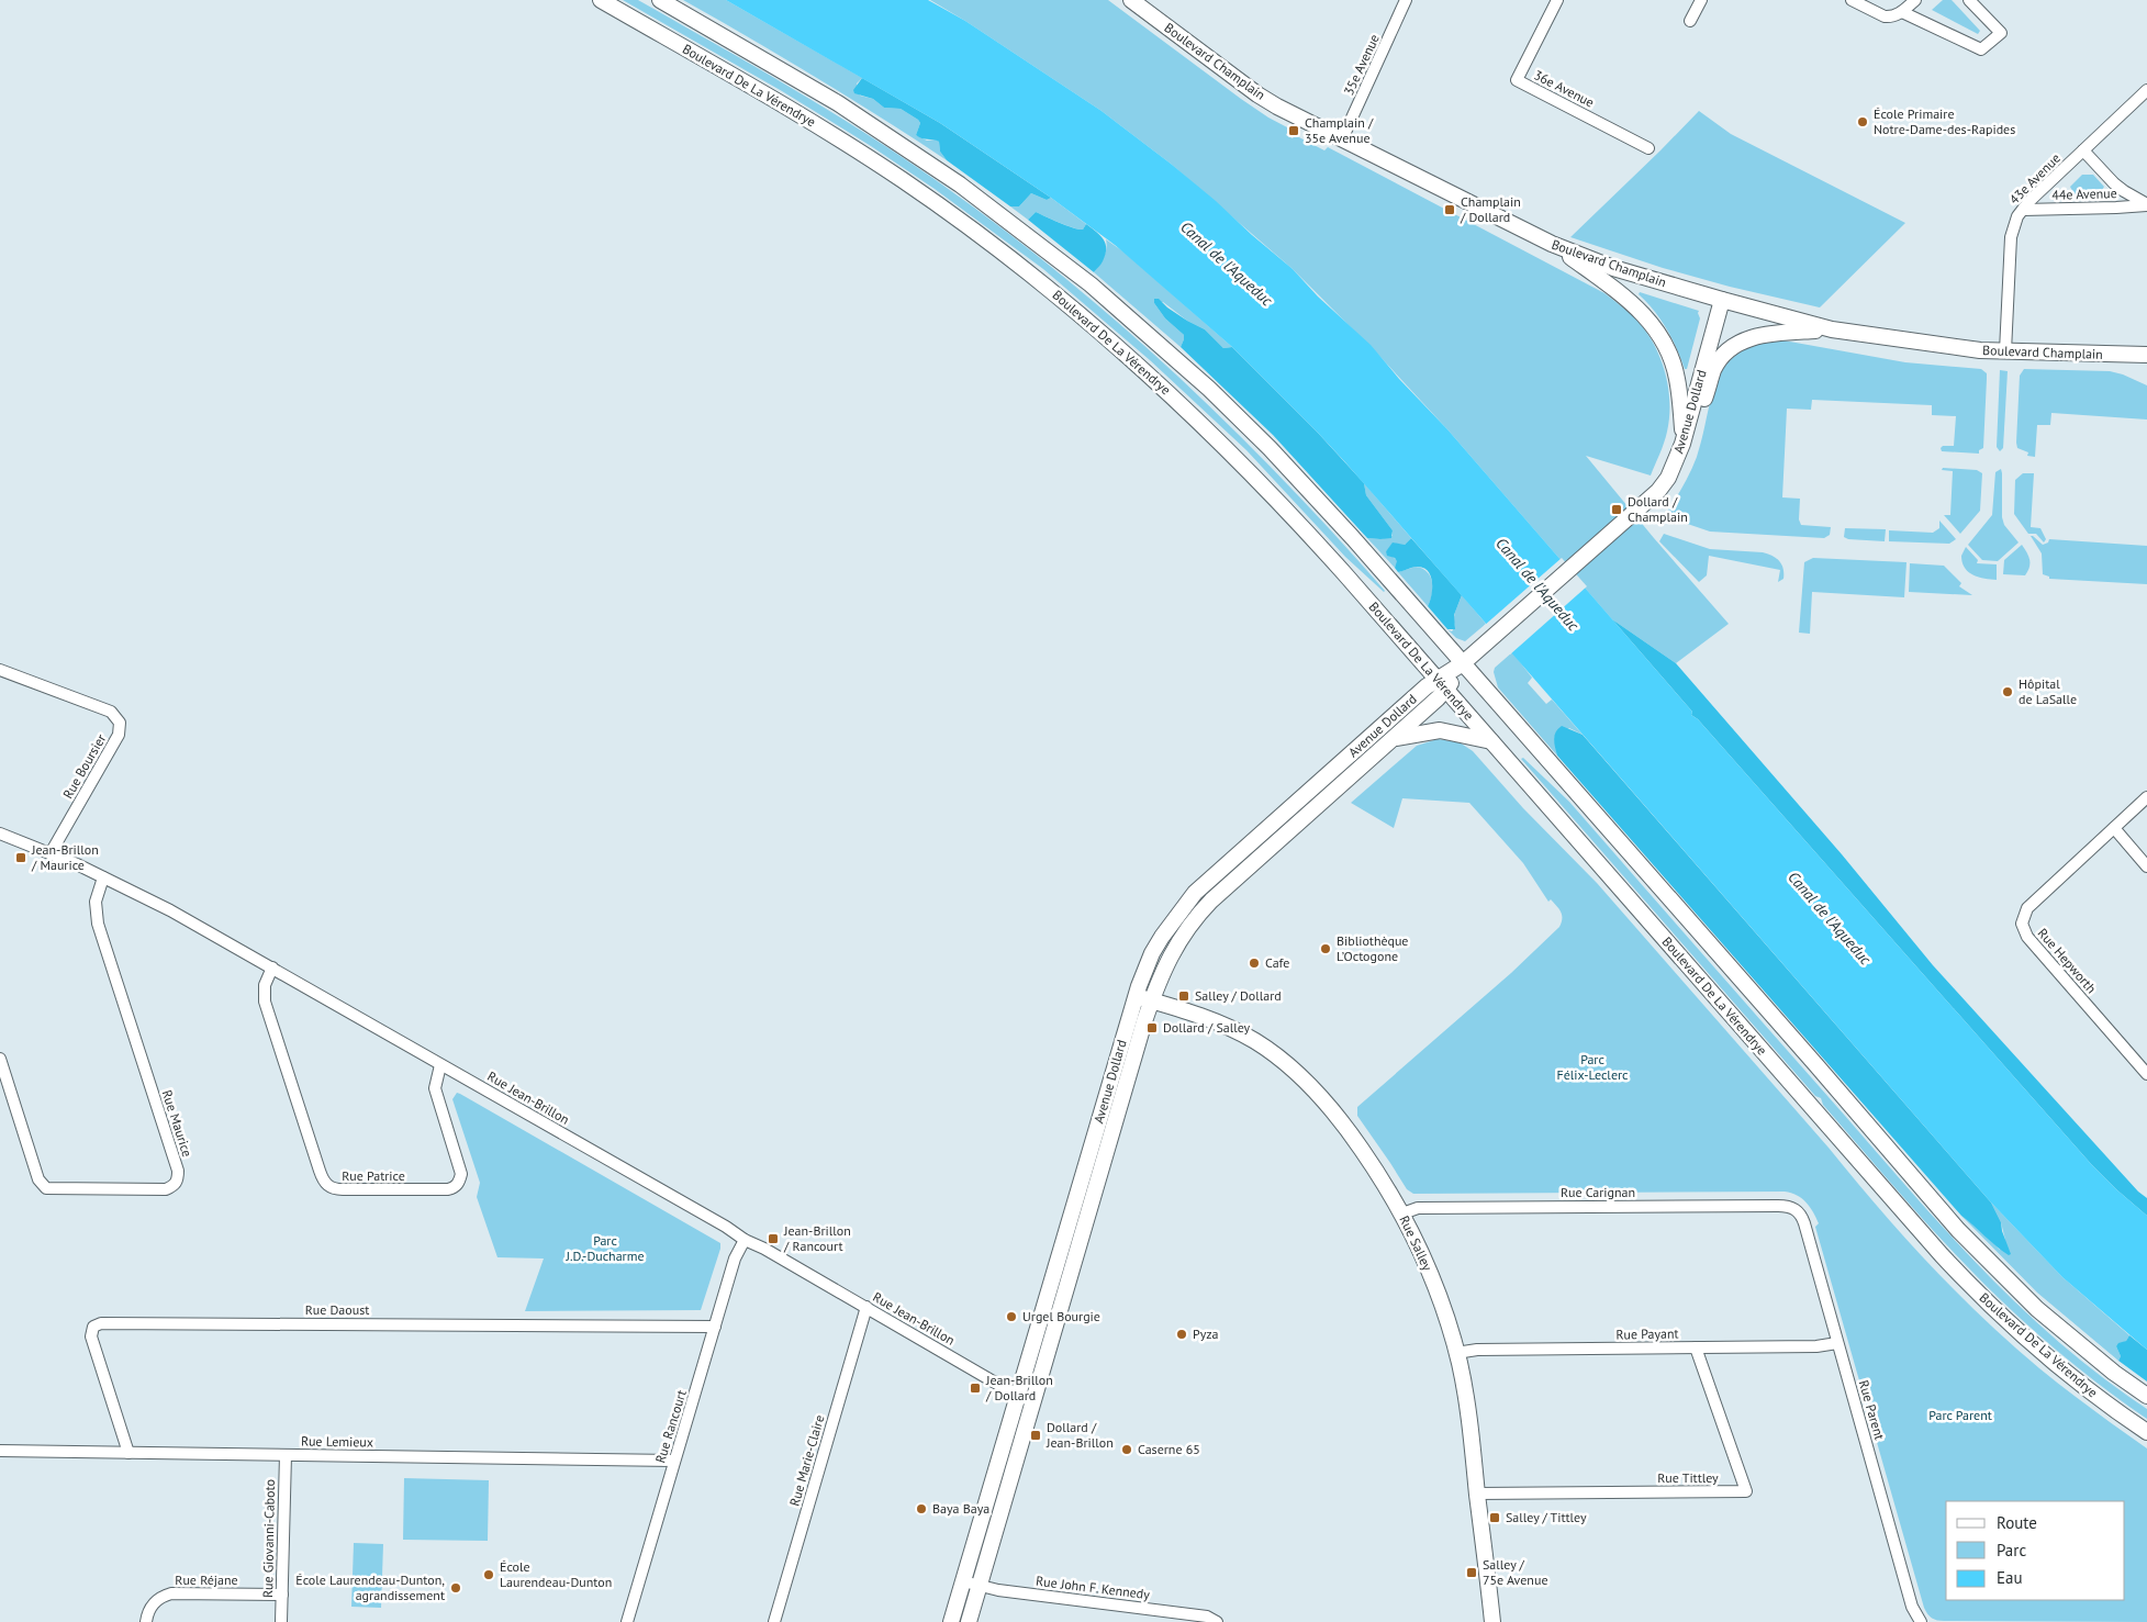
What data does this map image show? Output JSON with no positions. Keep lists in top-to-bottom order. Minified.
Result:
{"streets":{"main road":["Boulevard Champlain","Boulevard De La Vérendrye","Avenue Dollard","Rue Salley"],"street":["35e Avenue","36e Avenue","43e Avenue","44e Avenue","Rue Boursier","Rue Hepworth","Rue Jean-Brillon","Rue Maurice","Rue Patrice","Rue Carignan","Rue Daoust","Rue Payant","Rue Parent","Rue Rancourt","Rue Lemieux","Rue Marie-Claire","Rue Tittley","Rue Giovanni-Caboto","Rue Réjane","Rue John F. Kennedy"]},"crossings":[["Boulevard Champlain","35e Avenue"],["Boulevard Champlain","43e Avenue"],["Boulevard Champlain","Avenue Dollard"],["Boulevard De La Vérendrye","Avenue Dollard"],["43e Avenue","44e Avenue"],["Avenue Dollard","Rue Jean-Brillon"],["Avenue Dollard","Rue Salley"],["Avenue Dollard","Rue John F. Kennedy"],["Rue Boursier","Rue Jean-Brillon"],["Rue Jean-Brillon","Rue Maurice"],["Rue Jean-Brillon","Rue Patrice"],["Rue Jean-Brillon","Rue Rancourt"],["Rue Jean-Brillon","Rue Marie-Claire"],["Rue Carignan","Rue Salley"],["Rue Carignan","Rue Parent"],["Rue Salley","Rue Payant"],["Rue Salley","Rue Tittley"],["Rue Daoust","Rue Rancourt"],["Rue Daoust","Rue Lemieux"],["Rue Payant","Rue Parent"],["Rue Payant","Rue Tittley"],["Rue Rancourt","Rue Lemieux"],["Rue Lemieux","Rue Giovanni-Caboto"],["Rue Giovanni-Caboto","Rue Réjane"]],"water":["Canal de l'Aqueduc"],"parks":["Parc Félix-Leclerc","Parc J.D.-Ducharme","Parc Parent"],"places":{"other":["École Primaire Notre-Dame-des-Rapides","Hôpital de LaSalle","Bibliothèque L’Octogone","Cafe","Urgel Bourgie","Pyza","Caserne 65","Baya Baya","École Laurendeau-Dunton","École Laurendeau-Dunton, agrandissement"],"transit":["Champlain / 35e Avenue","Champlain / Dollard","Dollard / Champlain","Jean-Brillon / Maurice","Salley / Dollard","Dollard / Salley","Jean-Brillon / Rancourt","Jean-Brillon / Dollard","Dollard / Jean-Brillon","Salley / Tittley","Salley / 75e Avenue"]},"legend":["Route","Parc","Eau"]}
